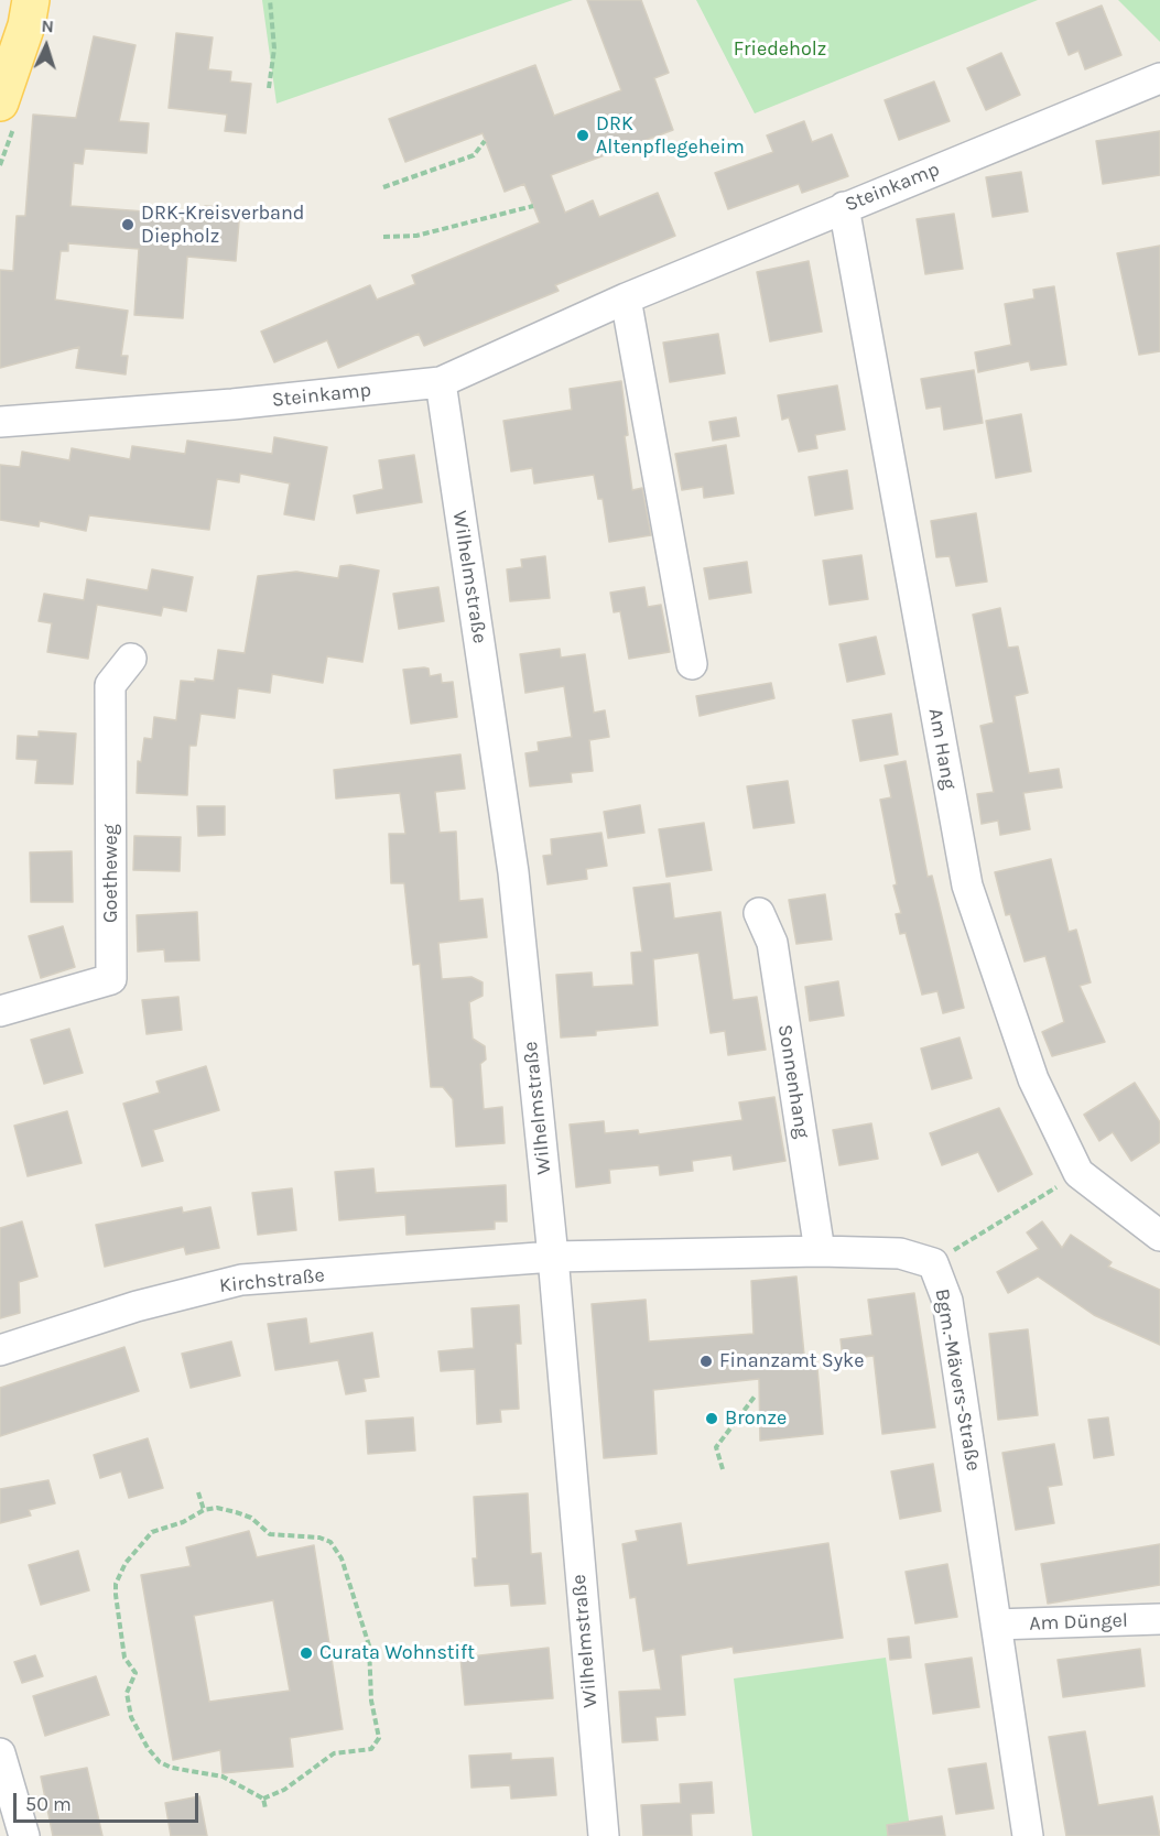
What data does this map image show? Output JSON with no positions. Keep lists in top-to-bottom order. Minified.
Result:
{"streets":{"street":["Steinkamp","Wilhelmstraße","Am Hang","Goetheweg","Sonnenhang","Kirchstraße","Bgm.-Mävers-Straße","Am Düngel"]},"crossings":[["Steinkamp","Wilhelmstraße"],["Steinkamp","Am Hang"],["Wilhelmstraße","Kirchstraße"],["Wilhelmstraße","Bgm.-Mävers-Straße"],["Sonnenhang","Bgm.-Mävers-Straße"],["Kirchstraße","Bgm.-Mävers-Straße"],["Bgm.-Mävers-Straße","Am Düngel"]],"parks":["Friedeholz"],"places":["DRK Altenpflegeheim","DRK-Kreisverband Diepholz","Finanzamt Syke","Bronze","Curata Wohnstift"],"scale_bar":"50 m","north":"top"}
